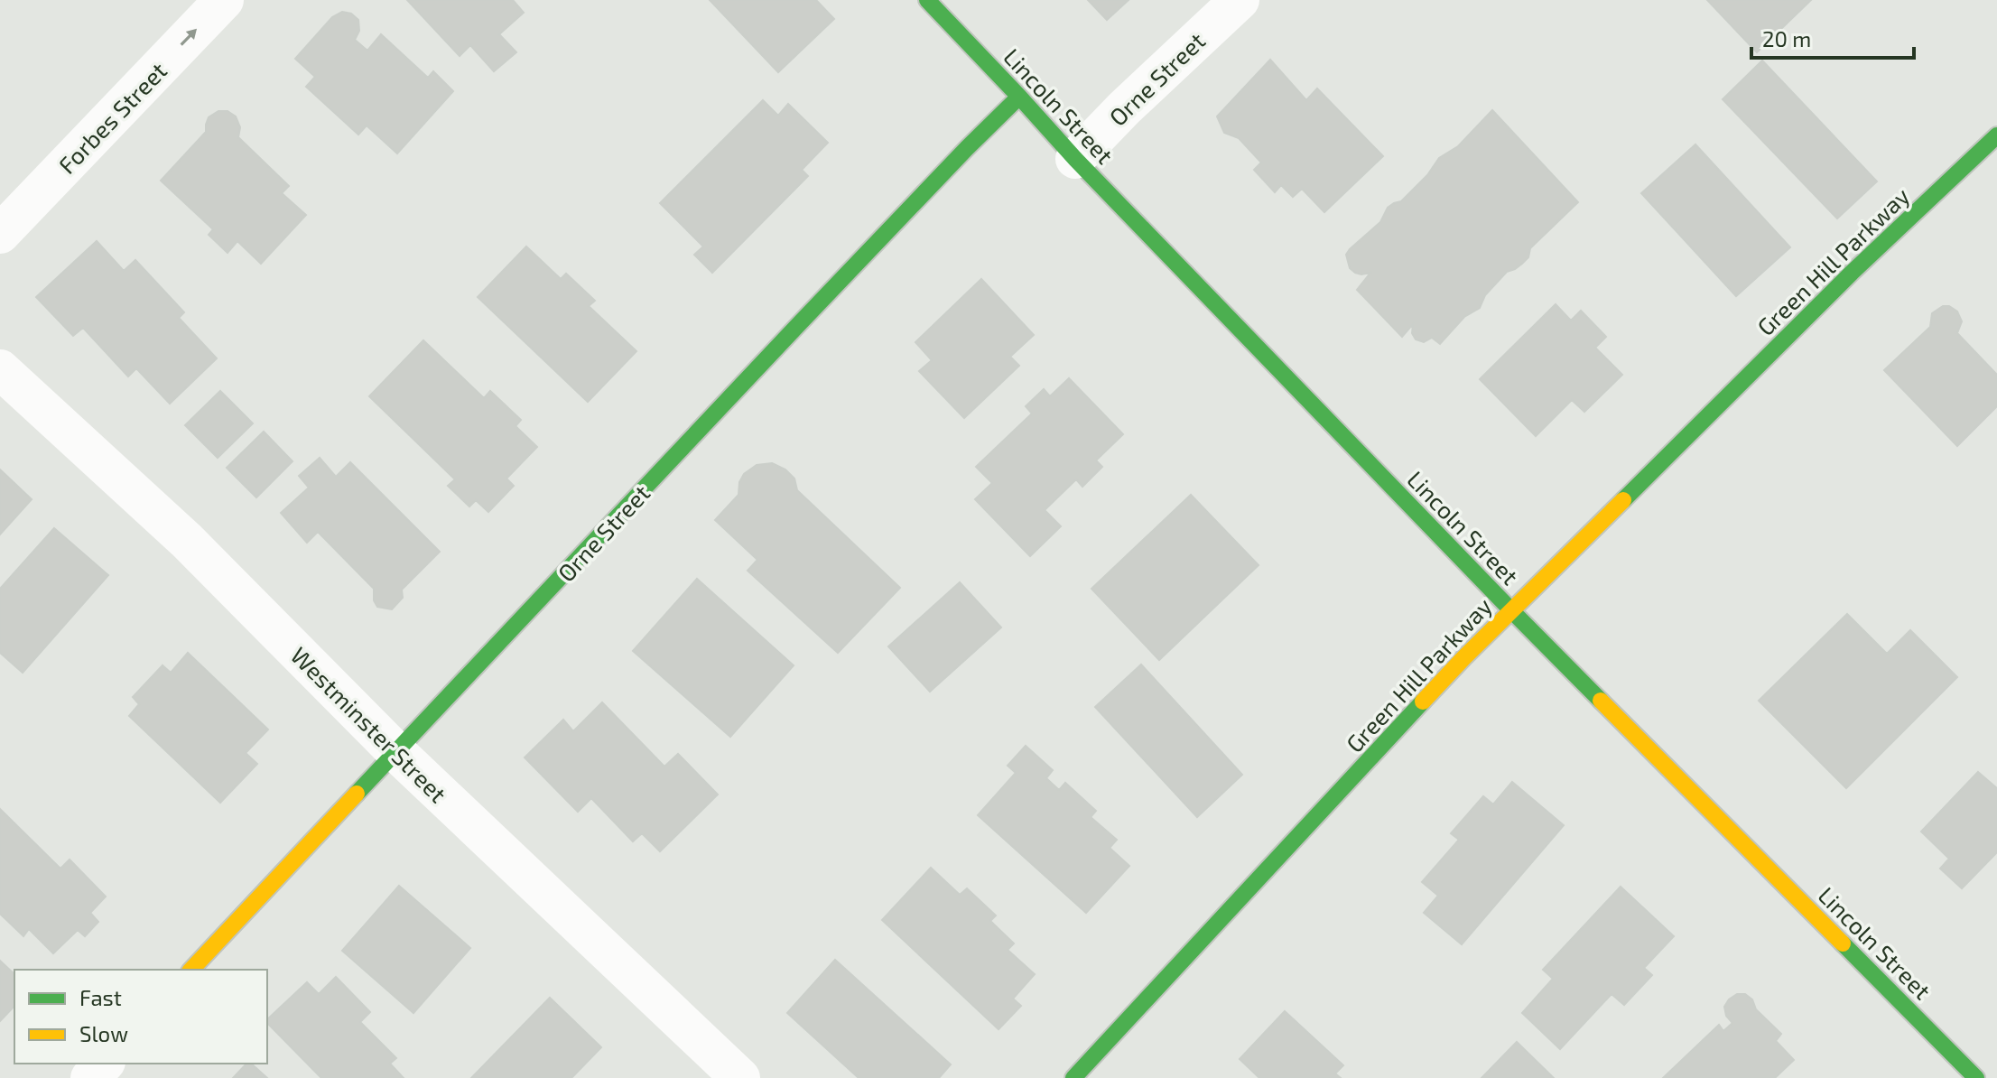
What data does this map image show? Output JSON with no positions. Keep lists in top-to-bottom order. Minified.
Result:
{"streets":{"street":["Orne Street","Lincoln Street","Forbes Street","Green Hill Parkway","Westminster Street"]},"crossings":[["Orne Street","Lincoln Street"],["Orne Street","Westminster Street"],["Lincoln Street","Green Hill Parkway"]],"one_way":["Forbes Street"],"legend":["Fast","Slow"],"scale_bar":"20 m"}
